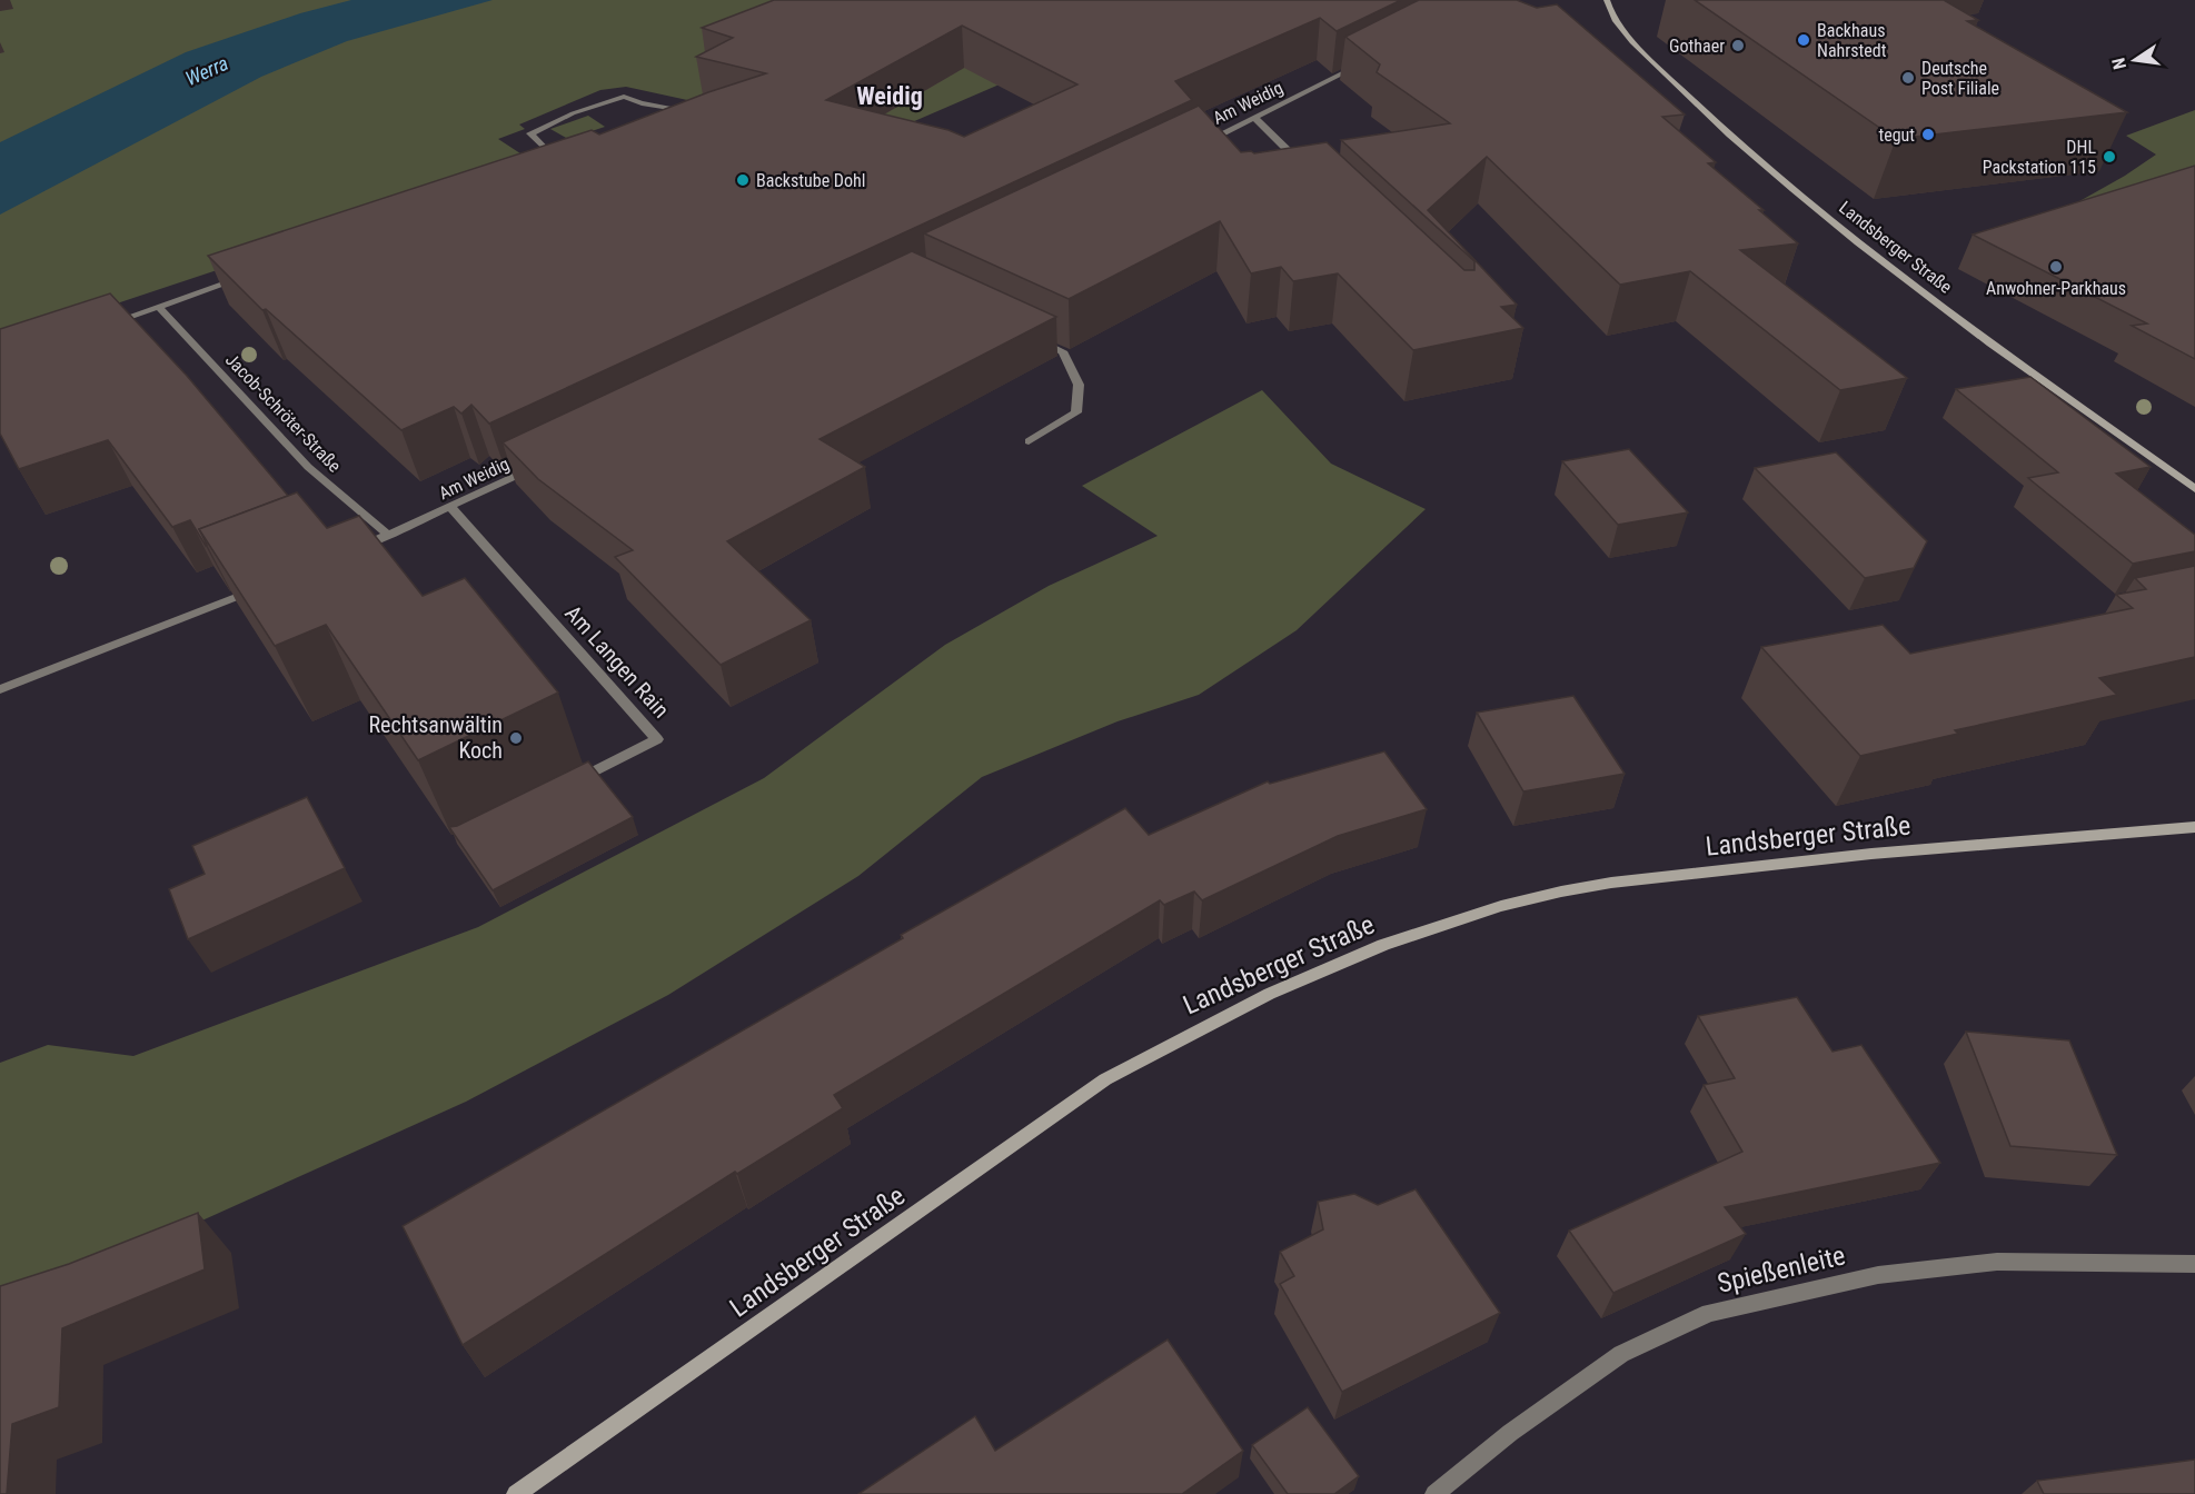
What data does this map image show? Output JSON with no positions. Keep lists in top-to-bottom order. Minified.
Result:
{"streets":{"main road":["Landsberger Straße"],"street":["Am Weidig","Jacob-Schröter-Straße","Am Langen Rain","Spießenleite"]},"crossings":[["Am Weidig","Jacob-Schröter-Straße"],["Am Weidig","Am Langen Rain"]],"districts":["Weidig"],"water":["Werra"],"places":["Backhaus Nahrstedt","Gothaer","Deutsche Post Filiale","tegut","DHL Packstation 115","Backstube Dohl","Anwohner-Parkhaus","Rechtsanwältin Koch"],"north":"left"}
